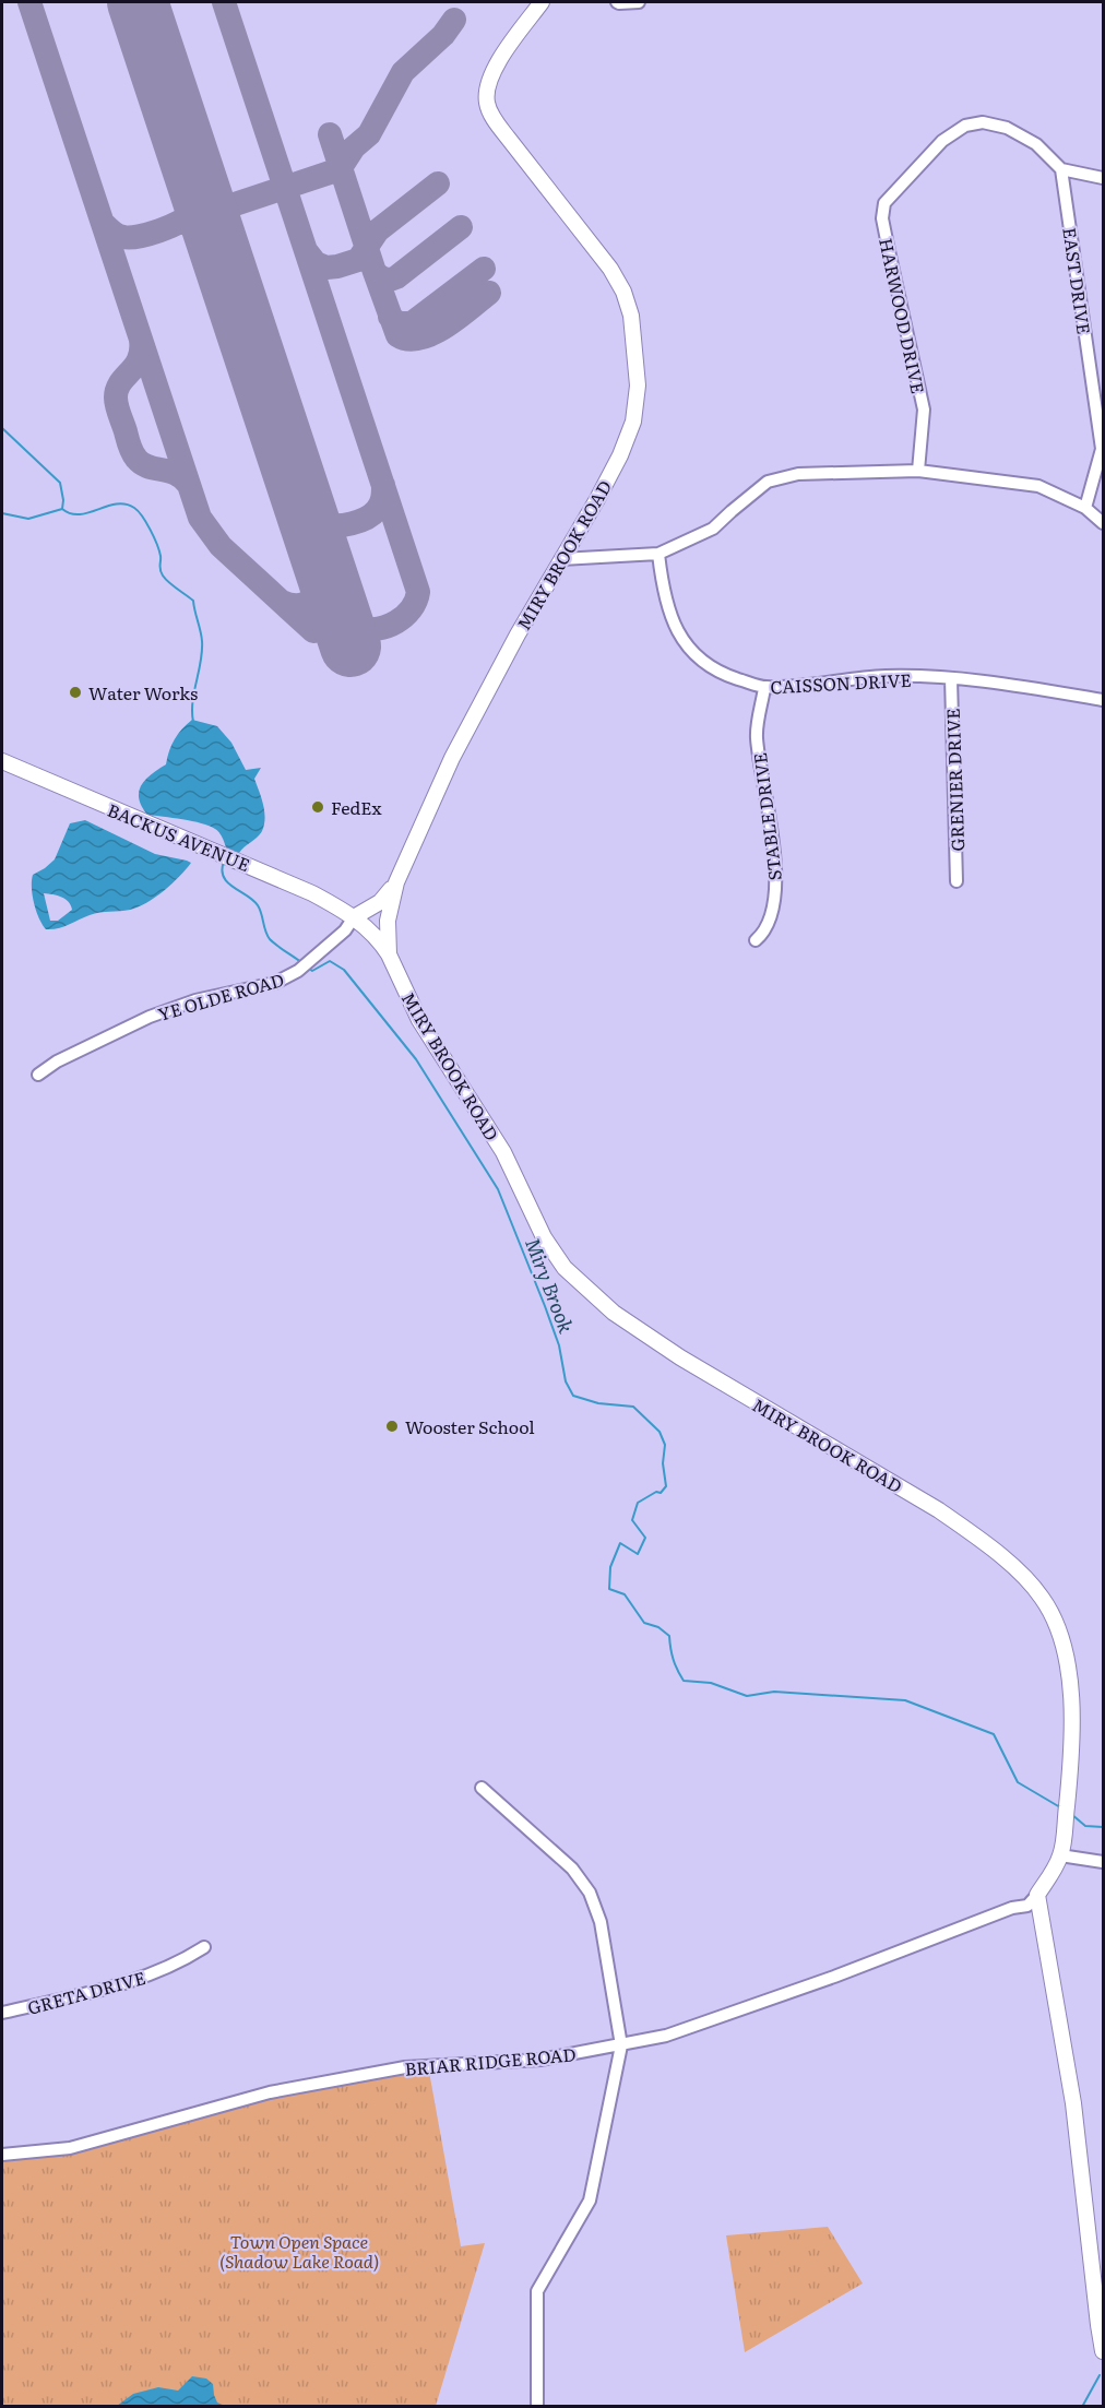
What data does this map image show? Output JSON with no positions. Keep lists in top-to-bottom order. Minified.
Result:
{"streets":{"main road":["MIRY BROOK ROAD","BACKUS AVENUE"],"street":["EAST DRIVE","HARWOOD DRIVE","CAISSON DRIVE","GRENIER DRIVE","STABLE DRIVE","YE OLDE ROAD","GRETA DRIVE","BRIAR RIDGE ROAD"]},"crossings":[["EAST DRIVE","HARWOOD DRIVE"],["MIRY BROOK ROAD","BACKUS AVENUE"],["MIRY BROOK ROAD","BRIAR RIDGE ROAD"],["CAISSON DRIVE","GRENIER DRIVE"],["CAISSON DRIVE","STABLE DRIVE"],["BACKUS AVENUE","YE OLDE ROAD"]],"water":["Miry Brook"],"parks":["Town Open Space (Shadow Lake Road)"],"places":["Water Works","FedEx","Wooster School"]}
